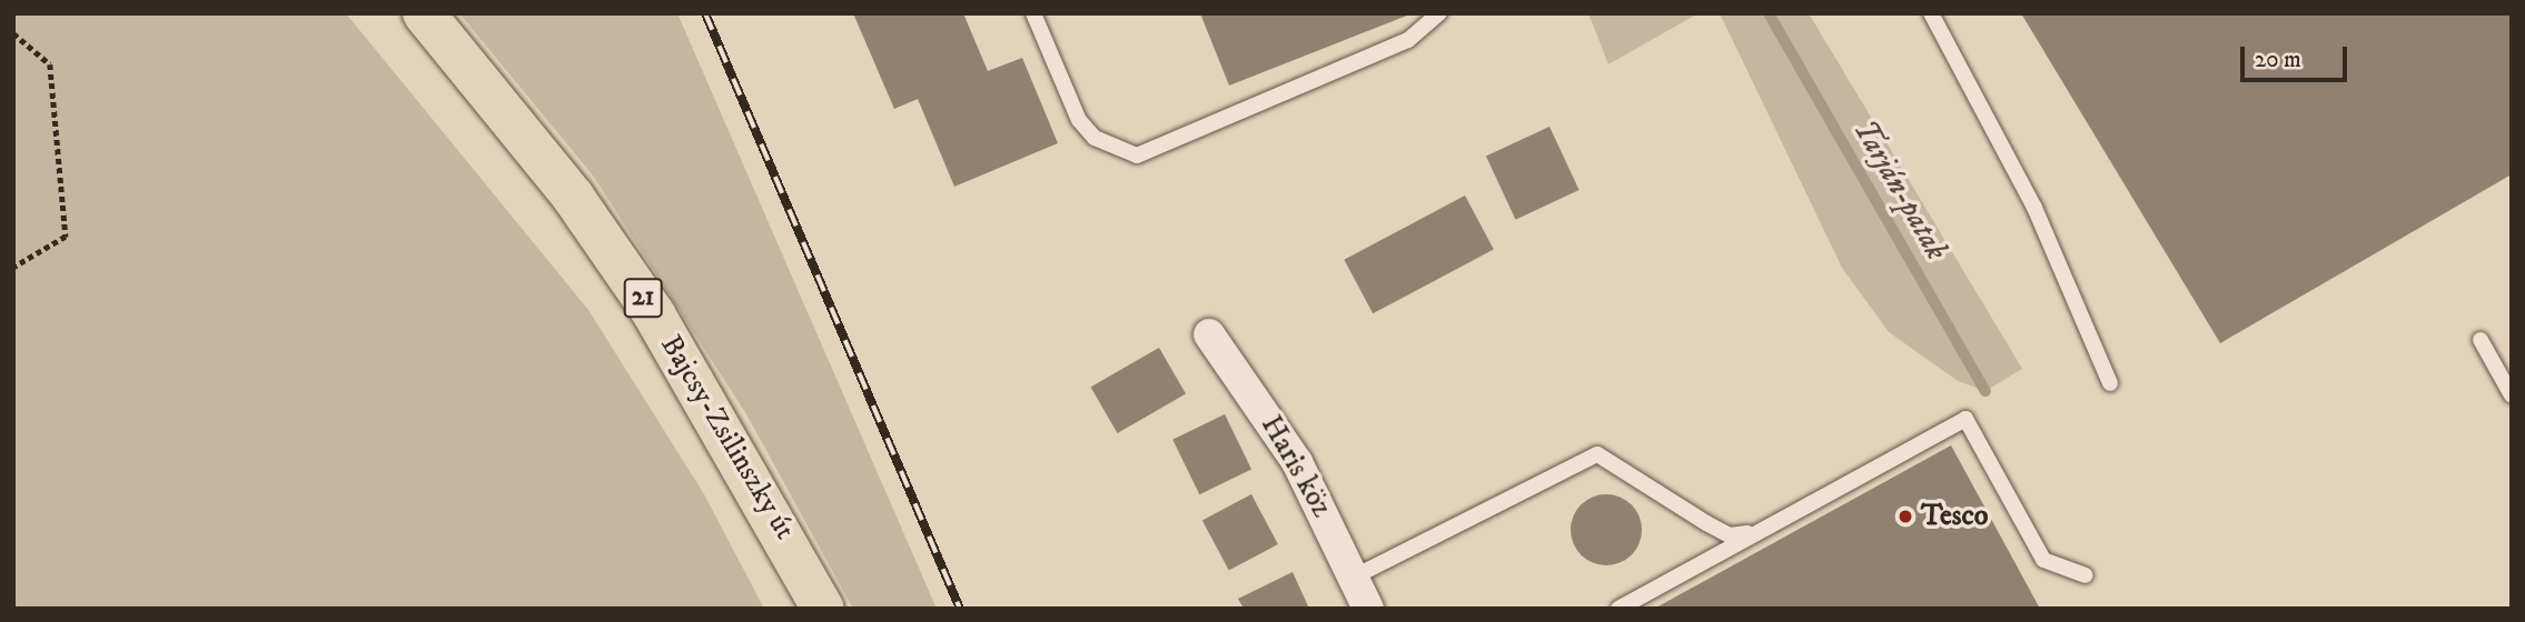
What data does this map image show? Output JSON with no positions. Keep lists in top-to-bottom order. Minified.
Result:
{"streets":{"main road":["21","Bajcsy-Zsilinszky út"],"street":["Haris köz"]},"water":["Tarján-patak"],"places":["Tesco"],"scale_bar":"20 m"}
